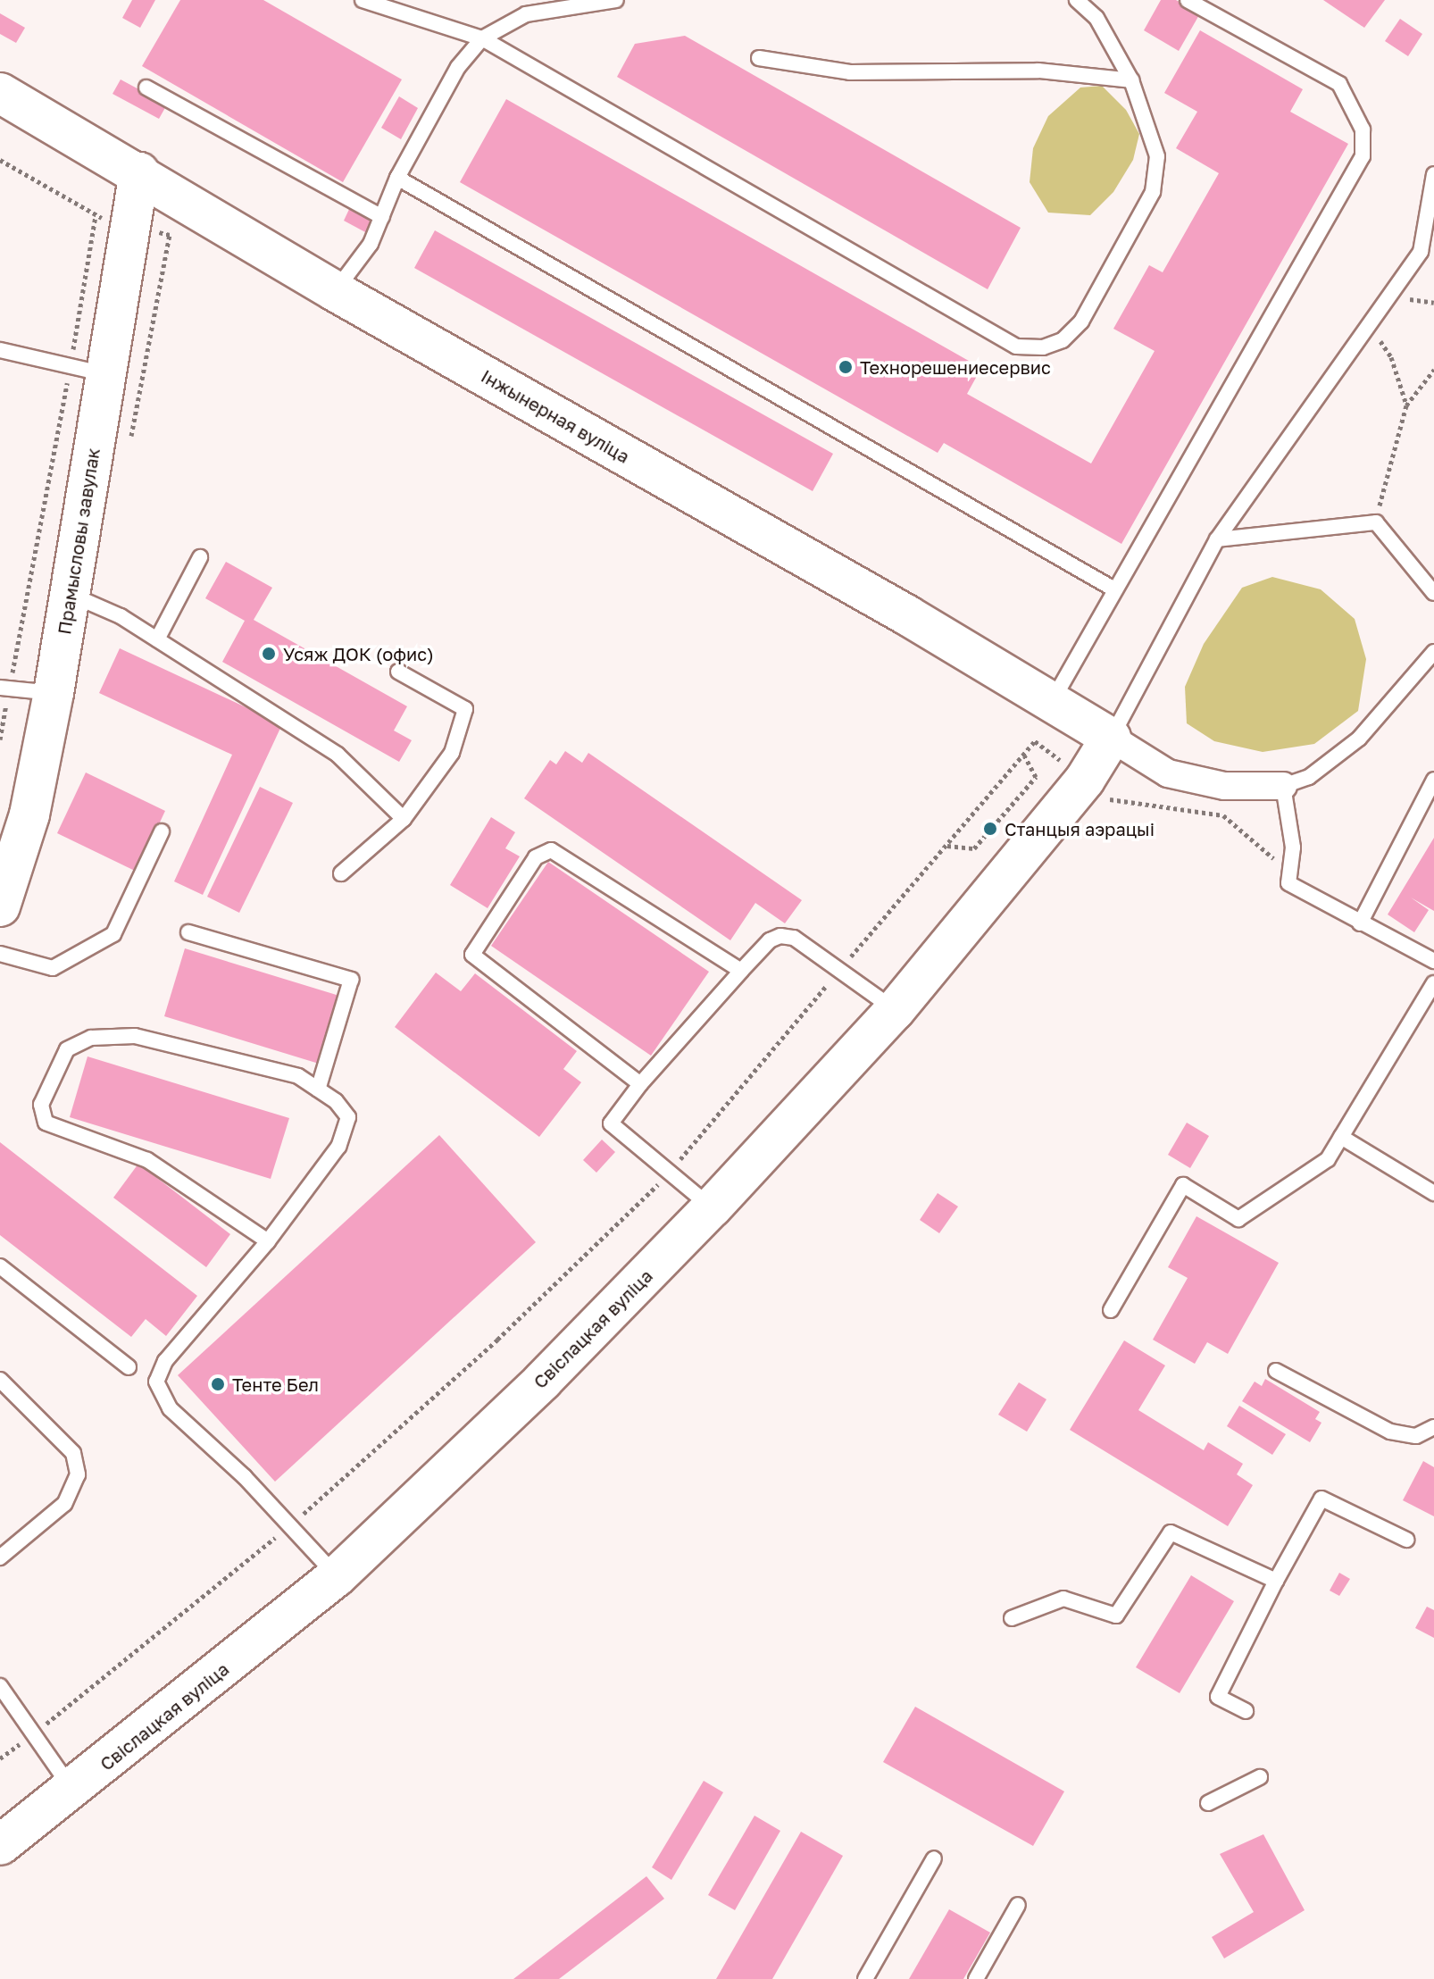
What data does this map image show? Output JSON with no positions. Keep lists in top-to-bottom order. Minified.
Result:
{"streets":{"street":["Інжынерная вуліца","Прамысловы завулак","Свіслацкая вуліца"]},"crossings":[["Інжынерная вуліца","Прамысловы завулак"],["Інжынерная вуліца","Свіслацкая вуліца"]],"places":["Технорешениесервис","Усяж ДОК (офис)","Станцыя аэрацыі","Тенте Бел"]}
